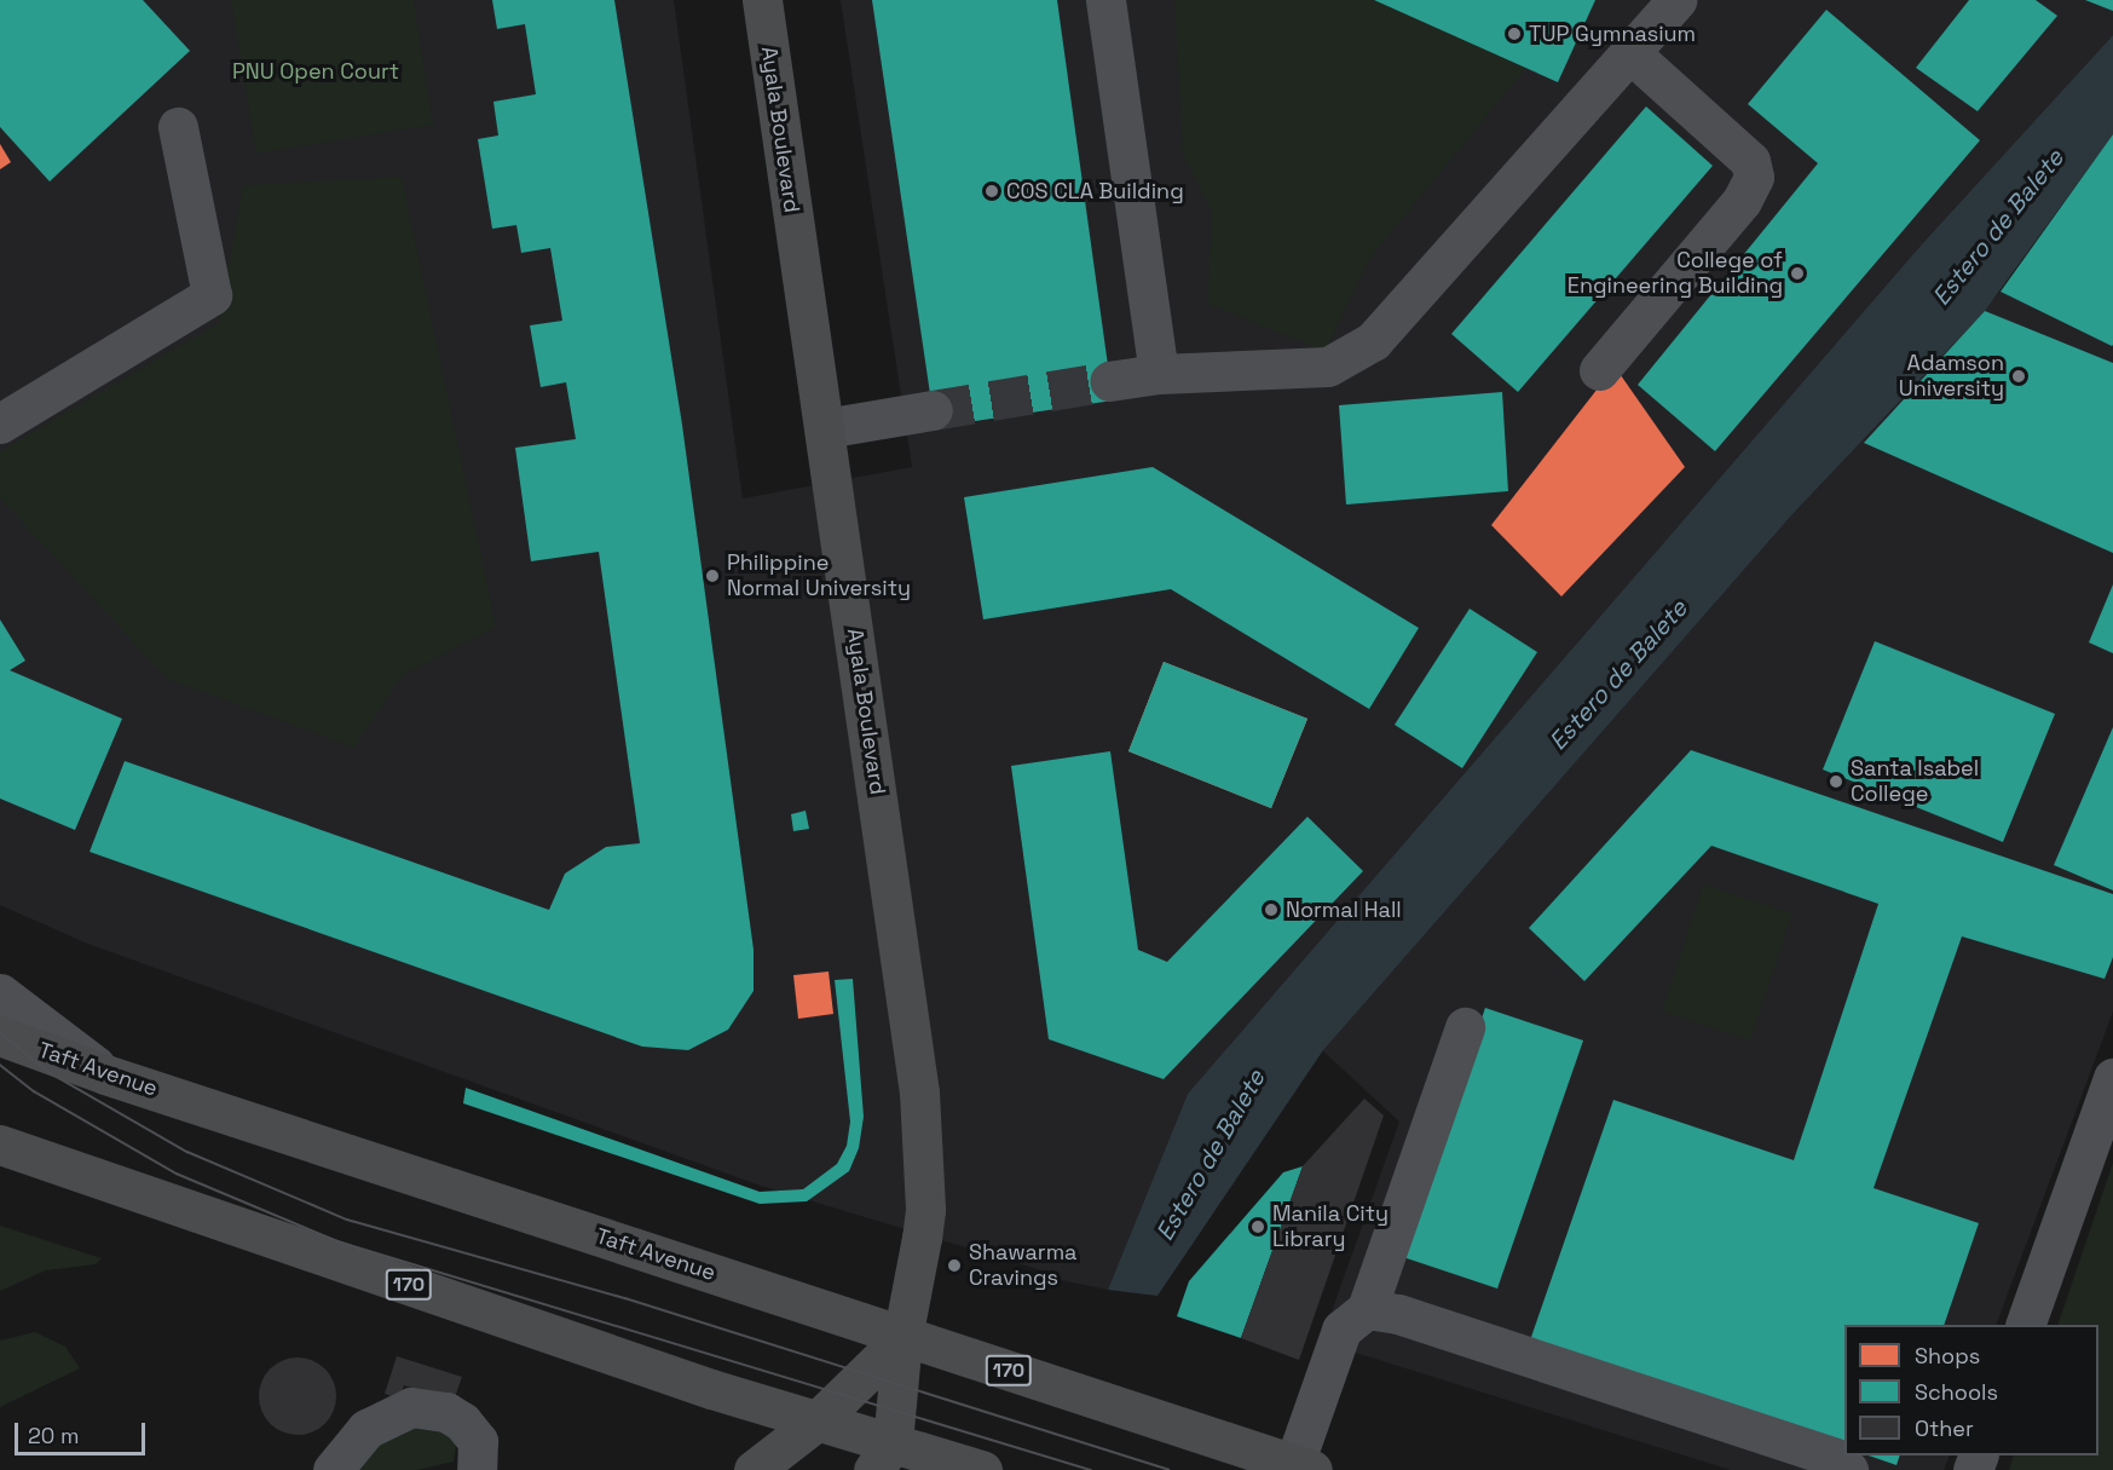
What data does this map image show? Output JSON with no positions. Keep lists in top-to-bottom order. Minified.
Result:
{"streets":{"main road":["Ayala Boulevard","Taft Avenue","170"]},"crossings":[["Ayala Boulevard","Taft Avenue"],["Ayala Boulevard","170"]],"water":["Estero de Balete"],"parks":["PNU Open Court"],"places":["TUP Gymnasium","COS CLA Building","College of Engineering Building","Adamson University","Philippine Normal University","Santa Isabel College","Normal Hall","Manila City Library","Shawarma Cravings"],"legend":["Shops","Schools","Other"],"scale_bar":"20 m"}
